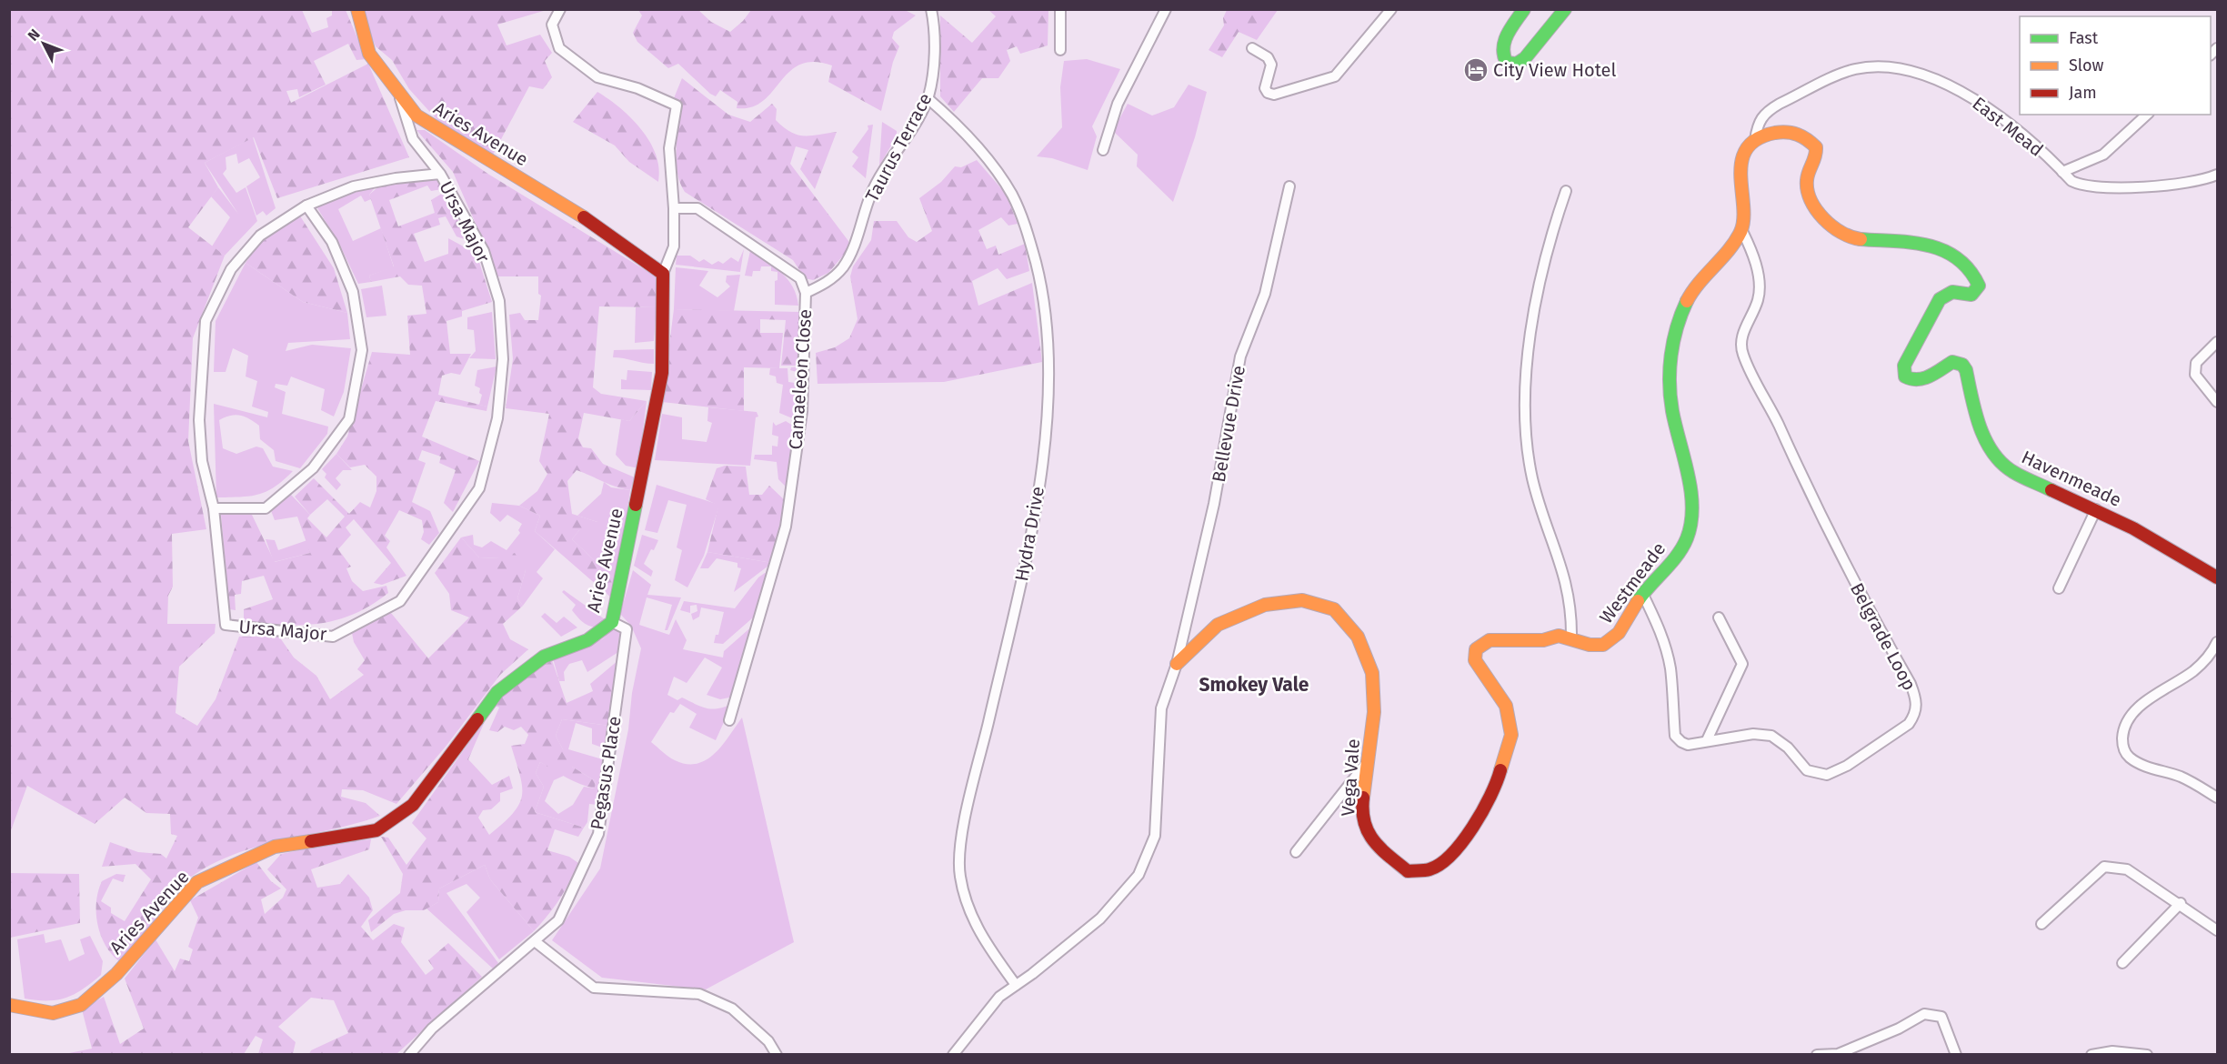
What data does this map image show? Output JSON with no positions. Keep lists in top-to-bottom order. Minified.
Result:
{"streets":{"street":["East Mead","Aries Avenue","Taurus Terrace","Ursa Major","Camaeleon Close","Bellevue Drive","Havenmeade","Hydra Drive","Westmeade","Belgrade Loop","Pegasus Place","Vega Vale"]},"crossings":[["East Mead","Havenmeade"],["Aries Avenue","Ursa Major"],["Aries Avenue","Pegasus Place"],["Taurus Terrace","Camaeleon Close"],["Taurus Terrace","Hydra Drive"],["Bellevue Drive","Hydra Drive"],["Bellevue Drive","Vega Vale"],["Westmeade","Belgrade Loop"],["Westmeade","Vega Vale"]],"districts":["Smokey Vale"],"places":{"hotel":["City View Hotel"]},"legend":["Fast","Slow","Jam"],"north":"top left"}
